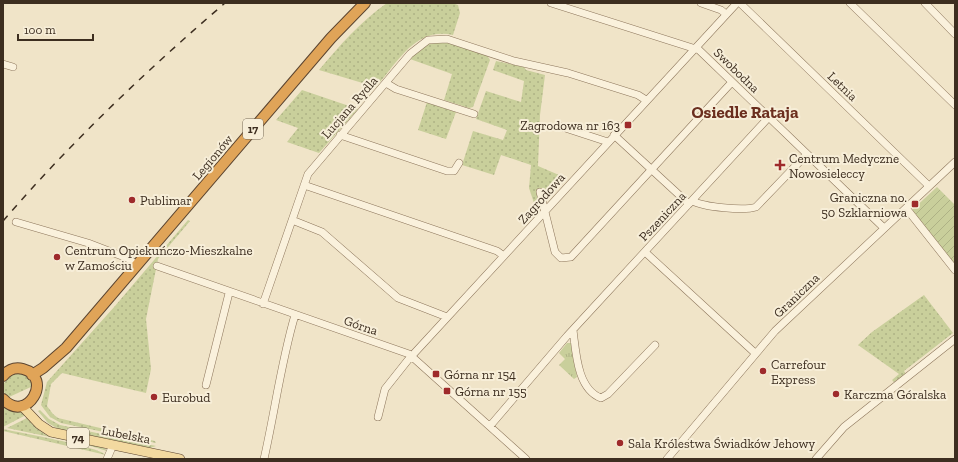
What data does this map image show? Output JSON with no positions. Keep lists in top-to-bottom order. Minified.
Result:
{"streets":{"highway":["17","Legionów"],"main road":["Lubelska","74"],"street":["Swobodna","Letnia","Lucjana Rydla","Zagrodowa","Pszeniczna","Graniczna","Górna"]},"crossings":[["Swobodna","Zagrodowa"],["Swobodna","Pszeniczna"],["Swobodna","Graniczna"],["Letnia","Graniczna"],["Lucjana Rydla","Zagrodowa"],["Lucjana Rydla","Górna"],["17","Legionów"],["Zagrodowa","Górna"],["Pszeniczna","Górna"]],"districts":["Osiedle Rataja"],"places":{"transit":["Zagrodowa nr 163","Graniczna no. 50 Szklarniowa","Górna nr 154","Górna nr 155"],"health":["Centrum Medyczne Nowosieleccy"],"other":["Publimar","Centrum Opiekuńczo-Mieszkalne w Zamościu","Carrefour Express","Karczma Góralska","Eurobud","Sala Królestwa Świadków Jehowy"]},"scale_bar":"100 m"}
